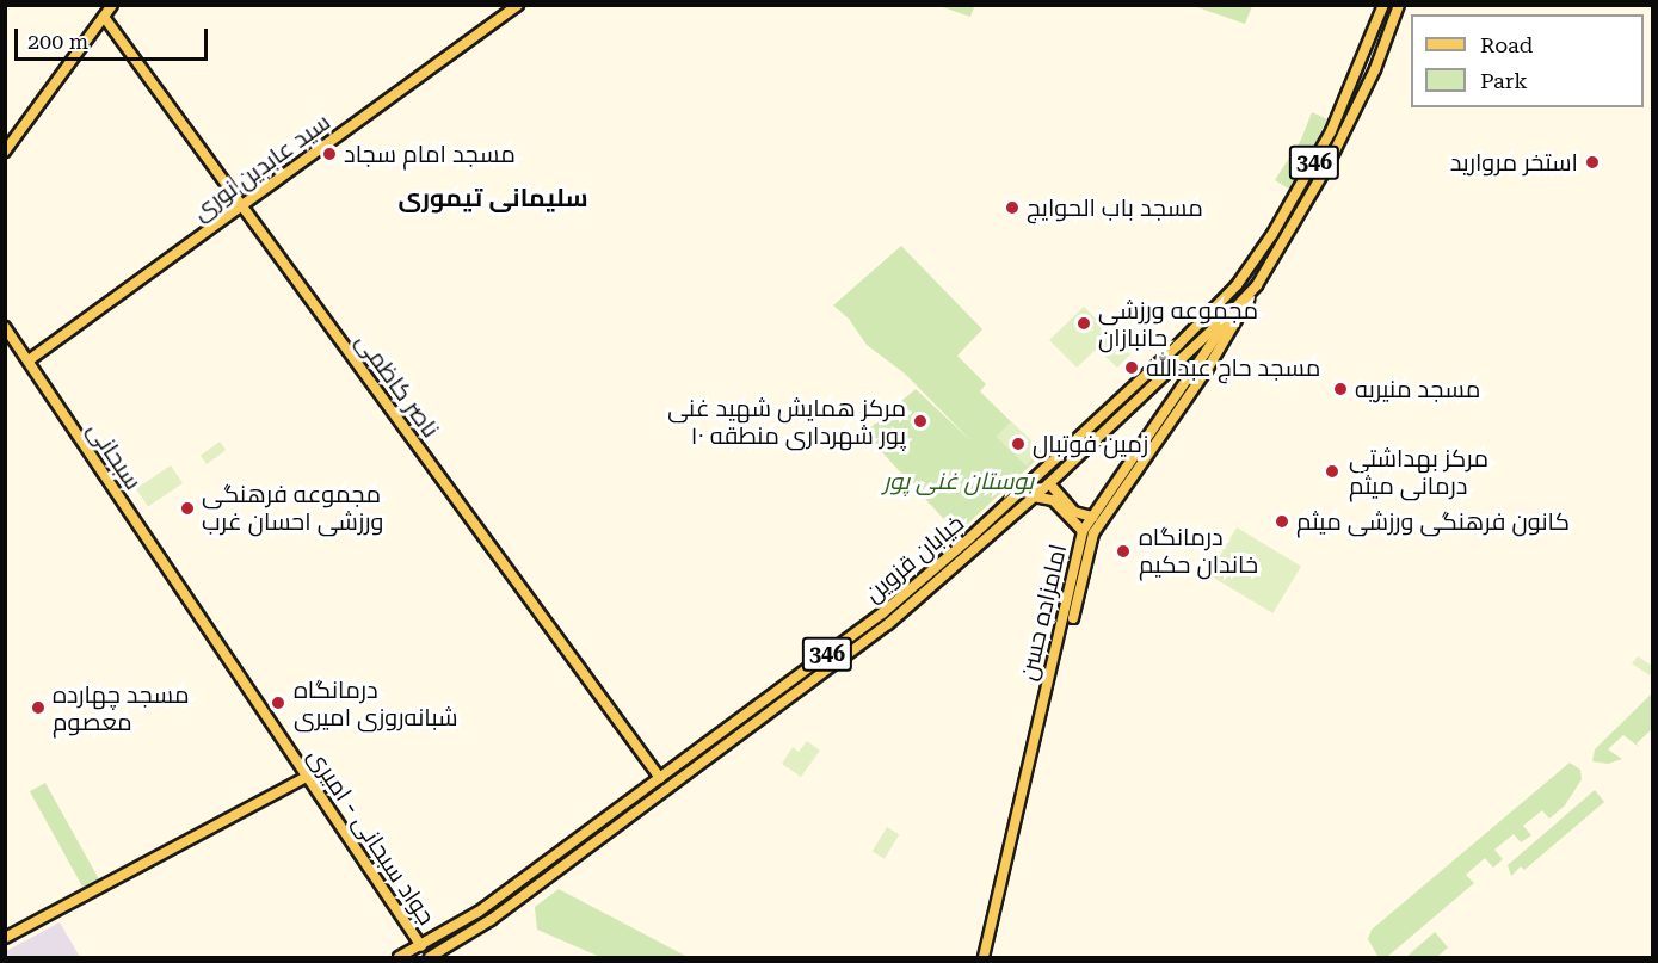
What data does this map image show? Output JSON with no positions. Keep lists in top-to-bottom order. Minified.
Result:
{"streets":{"main road":["346","سید عابدین نوری","ناصر کاظمی","سبحانی","خیابان قزوین","امامزاده حسن","جواد سبحانی - امیری"]},"crossings":[["سید عابدین نوری","ناصر کاظمی"],["سید عابدین نوری","سبحانی"],["ناصر کاظمی","خیابان قزوین"],["سبحانی","جواد سبحانی - امیری"],["خیابان قزوین","امامزاده حسن"],["خیابان قزوین","جواد سبحانی - امیری"]],"districts":["سلیمانی تیموری"],"parks":["بوستان غنی پور"],"places":["مسجد امام سجاد","استخر مروارید","مسجد باب الحوایج","مجموعه ورزشی جانبازان","مسجد حاج عبدالله","مسجد منیریه","مرکز همایش شهید غنی پور شهرداری منطقه ۱۰","زمین فوتبال","مرکز بهداشتی درمانی میثم","مجموعه فرهنگی ورزشی احسان غرب","کانون فرهنگی ورزشی میثم","درمانگاه خاندان حکیم","درمانگاه شبانه‌روزی امیری","مسجد چهارده معصوم"],"legend":["Road","Park"],"scale_bar":"200 m"}
